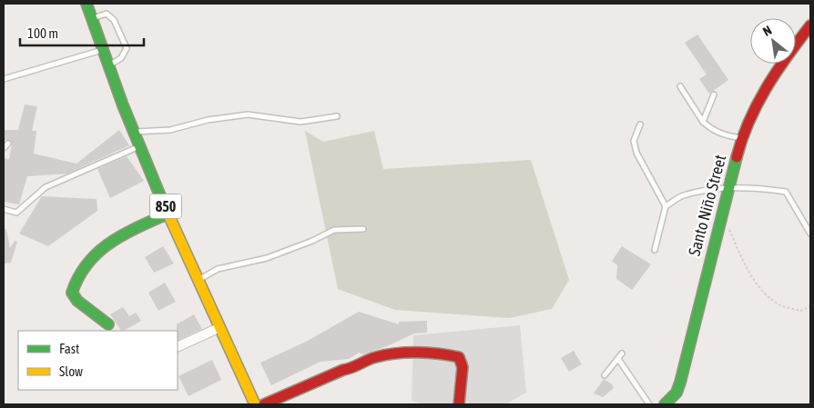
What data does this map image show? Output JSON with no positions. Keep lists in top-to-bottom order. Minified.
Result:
{"streets":{"main road":["Santo Niño Street","850"]},"legend":["Fast","Slow"],"scale_bar":"100 m","north":"top left"}
